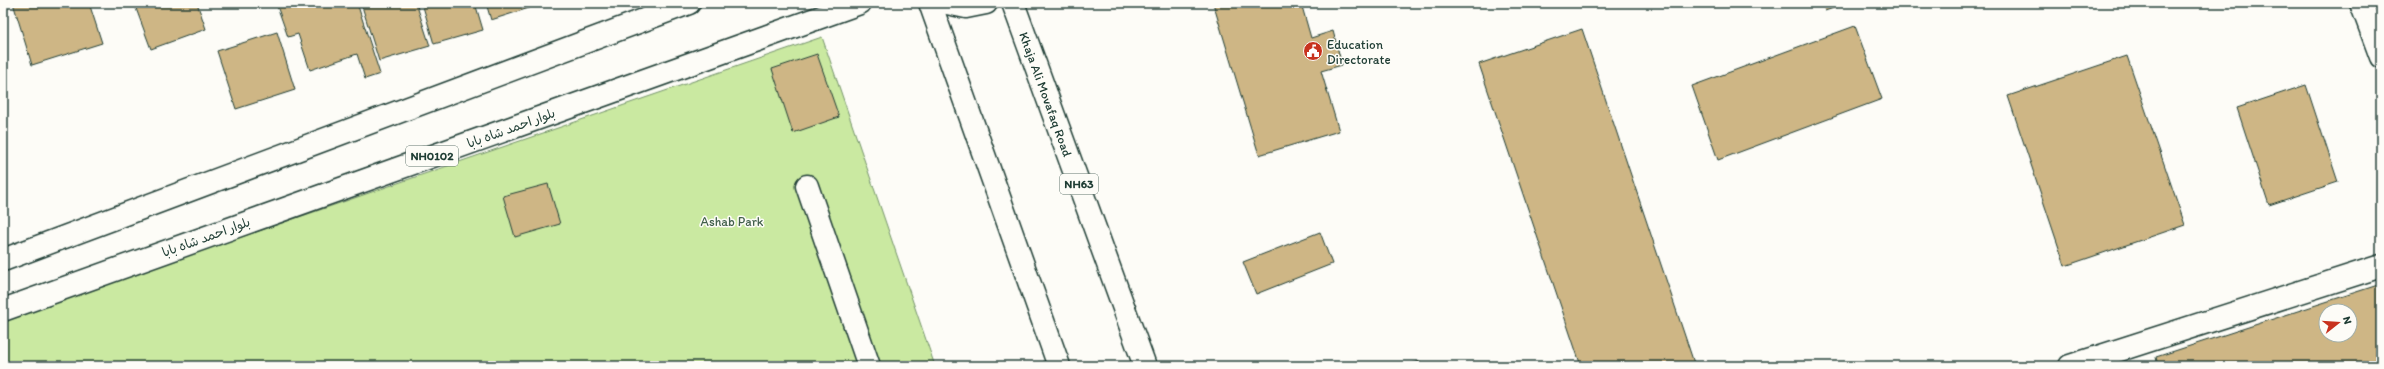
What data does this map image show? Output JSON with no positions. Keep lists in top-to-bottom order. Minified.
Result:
{"streets":{"main road":["Khaja Ali Movafaq Road","بلوار احمد شاه بابا","NH0102","NH63"]},"parks":["Ashab Park"],"places":{"public building":["Education Directorate"]},"north":"right"}
